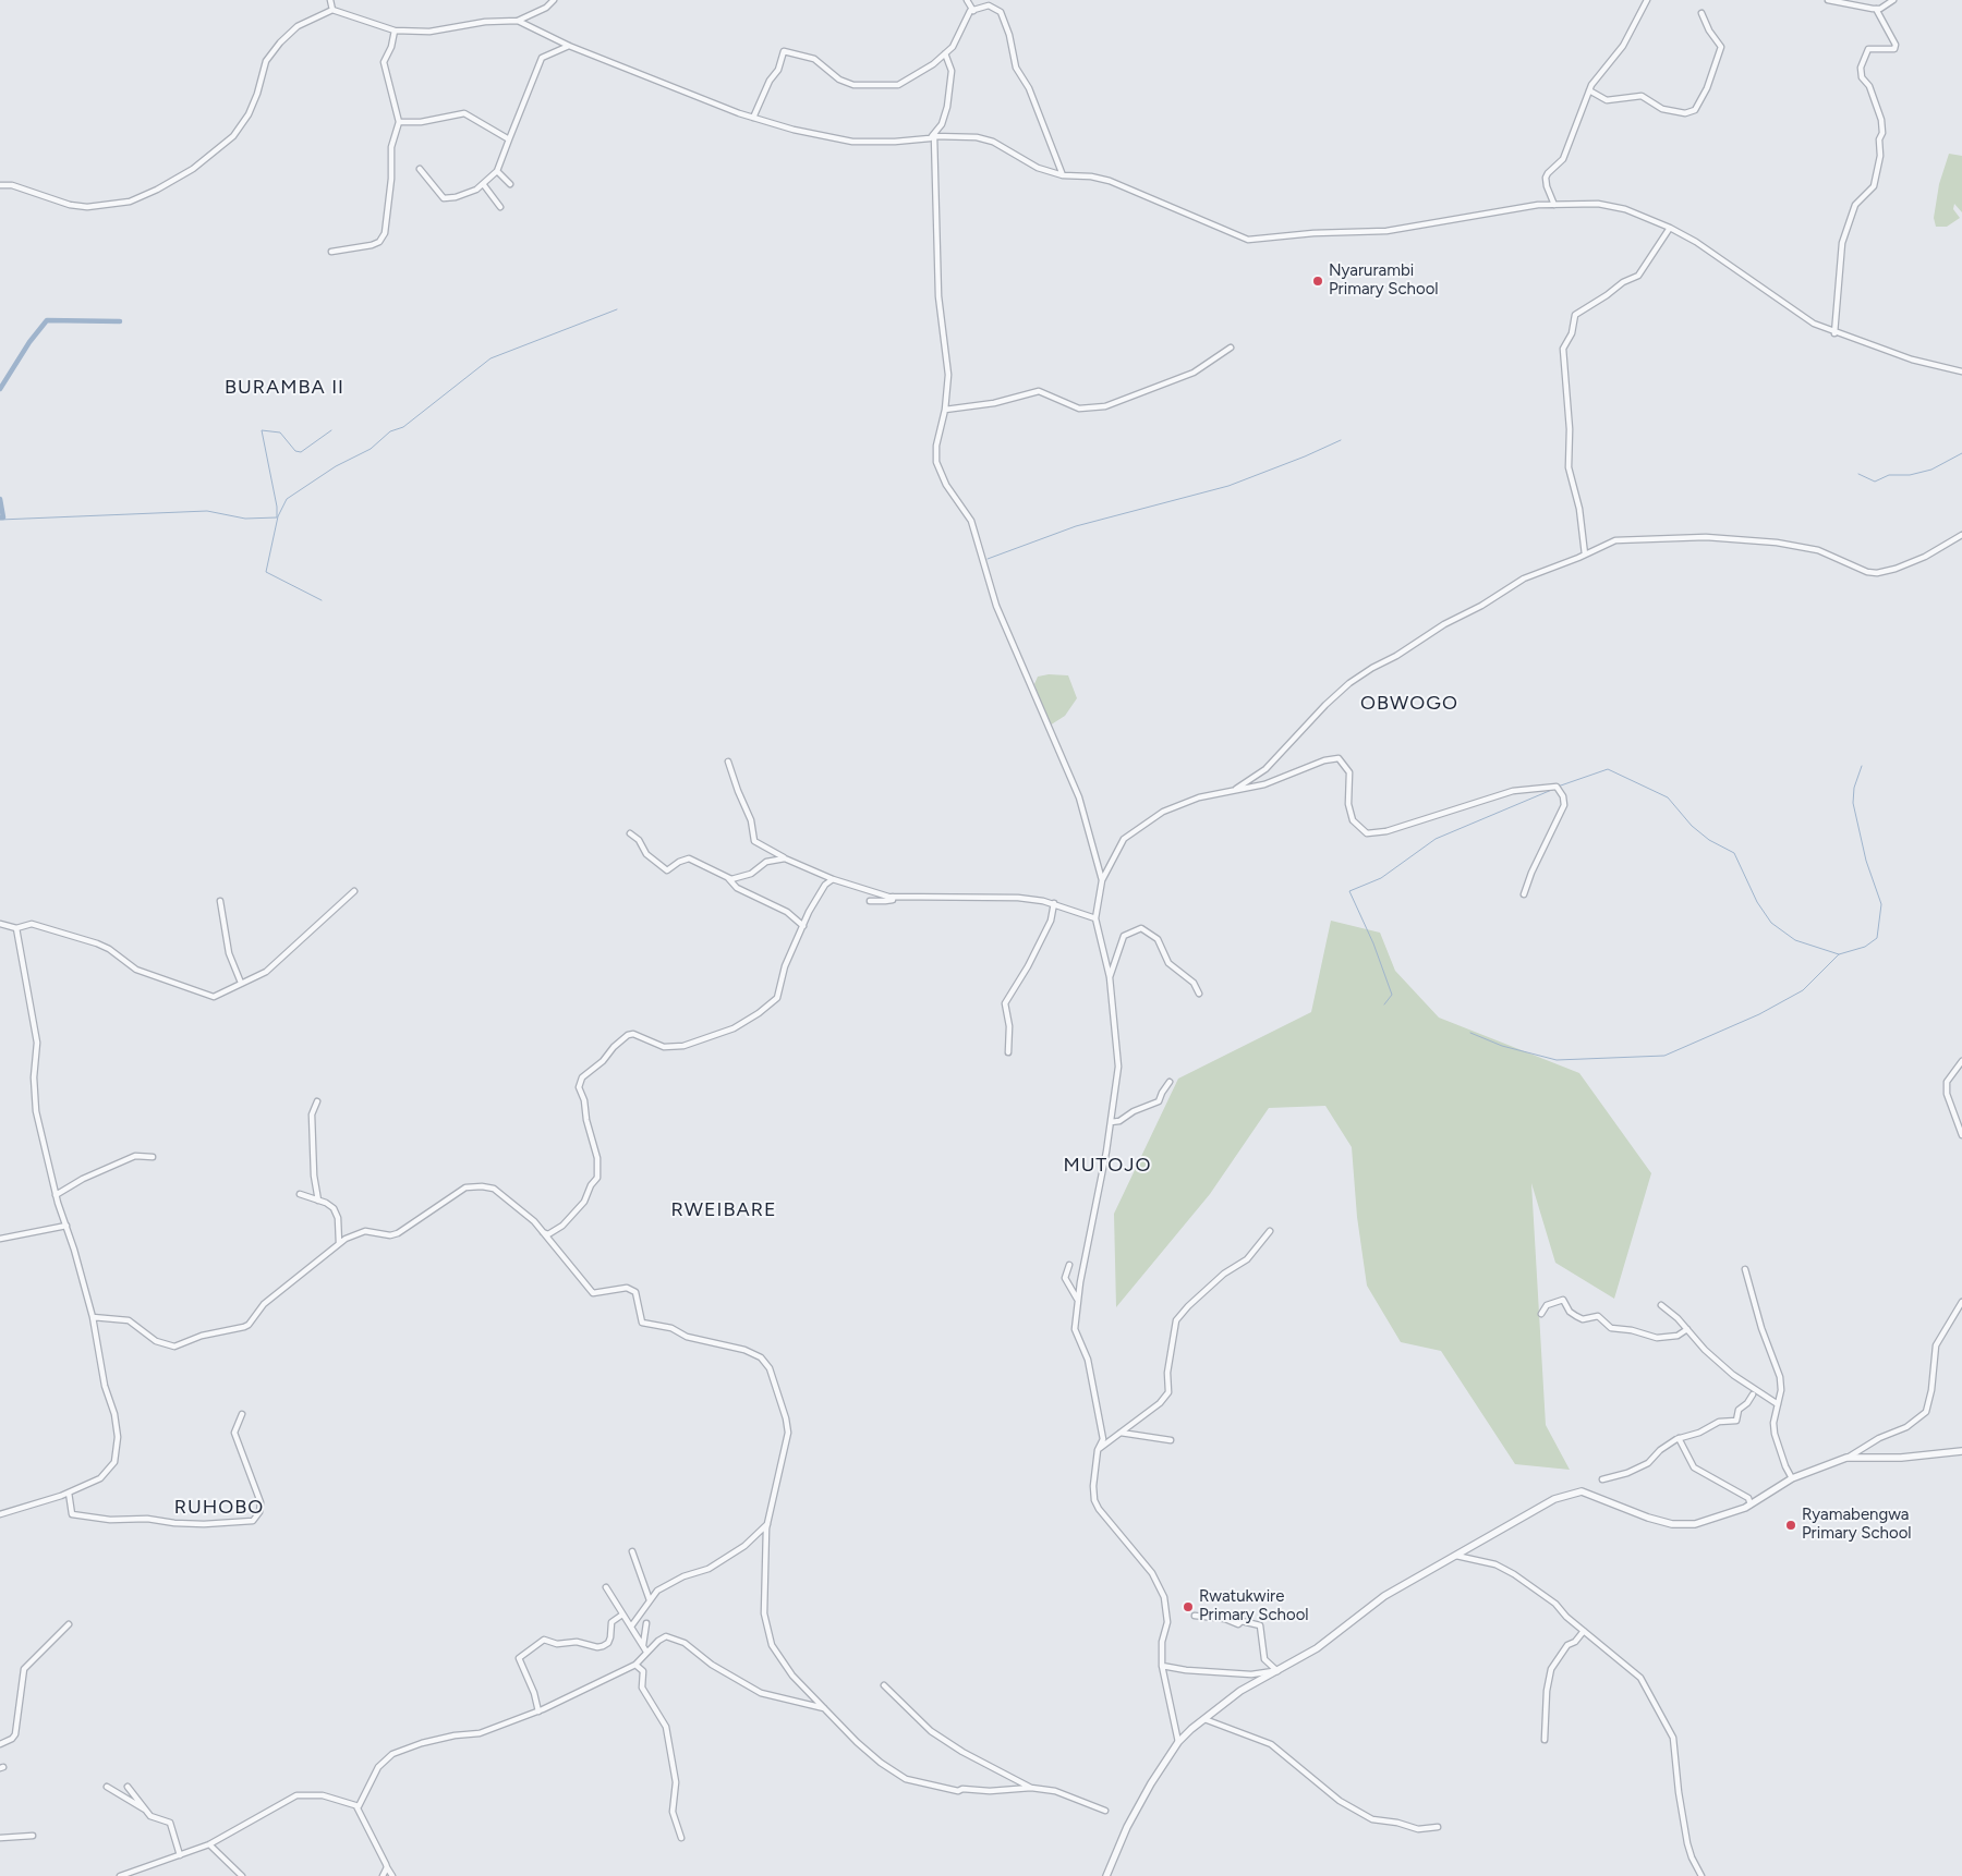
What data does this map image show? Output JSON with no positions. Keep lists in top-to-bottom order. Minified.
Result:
{"districts":["BURAMBA II","OBWOGO","MUTOJO","RWEIBARE","RUHOBO"],"places":["Nyarurambi Primary School","Ryamabengwa Primary School","Rwatukwire Primary School"]}
